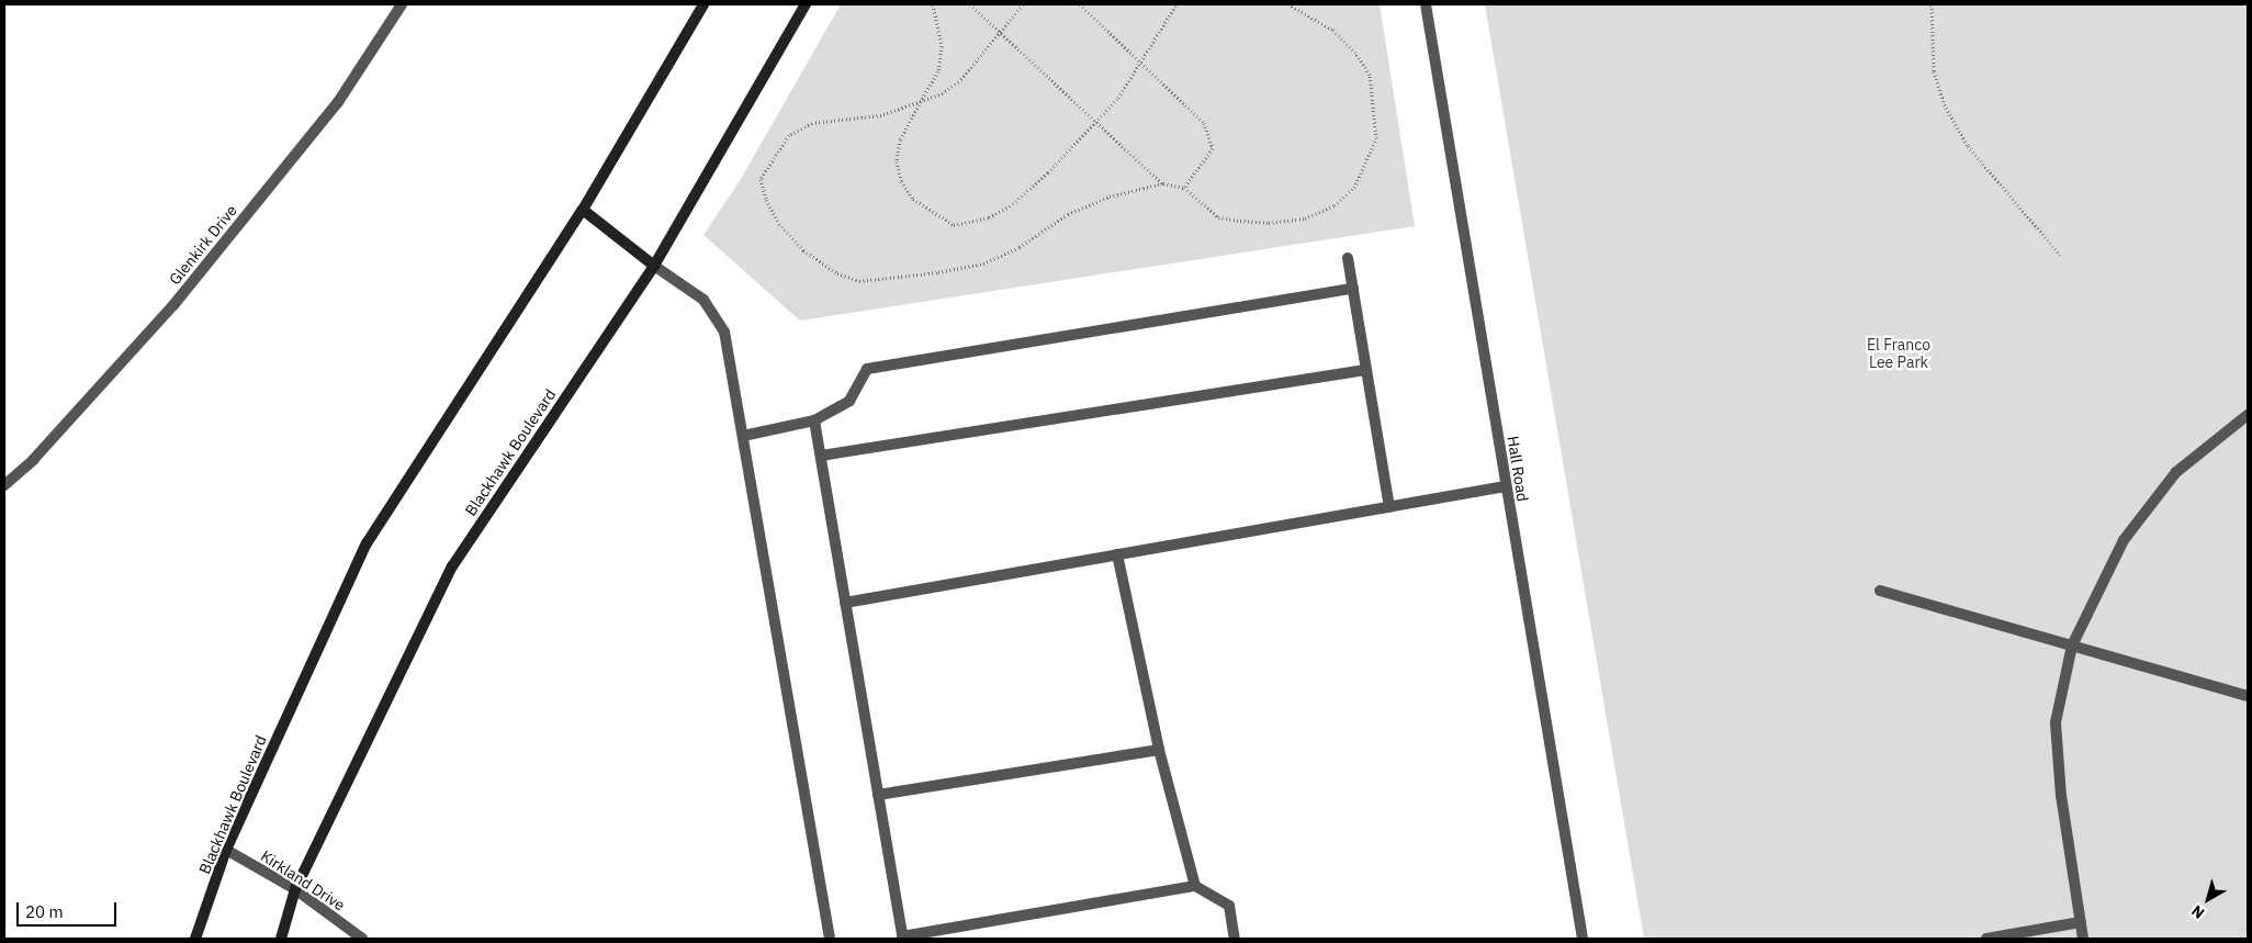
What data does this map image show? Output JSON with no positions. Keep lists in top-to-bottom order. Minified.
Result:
{"streets":{"main road":["Blackhawk Boulevard"],"street":["Glenkirk Drive","Hall Road","Kirkland Drive"]},"crossings":[["Blackhawk Boulevard","Kirkland Drive"]],"parks":["El Franco Lee Park"],"scale_bar":"20 m","north":"bottom left"}
